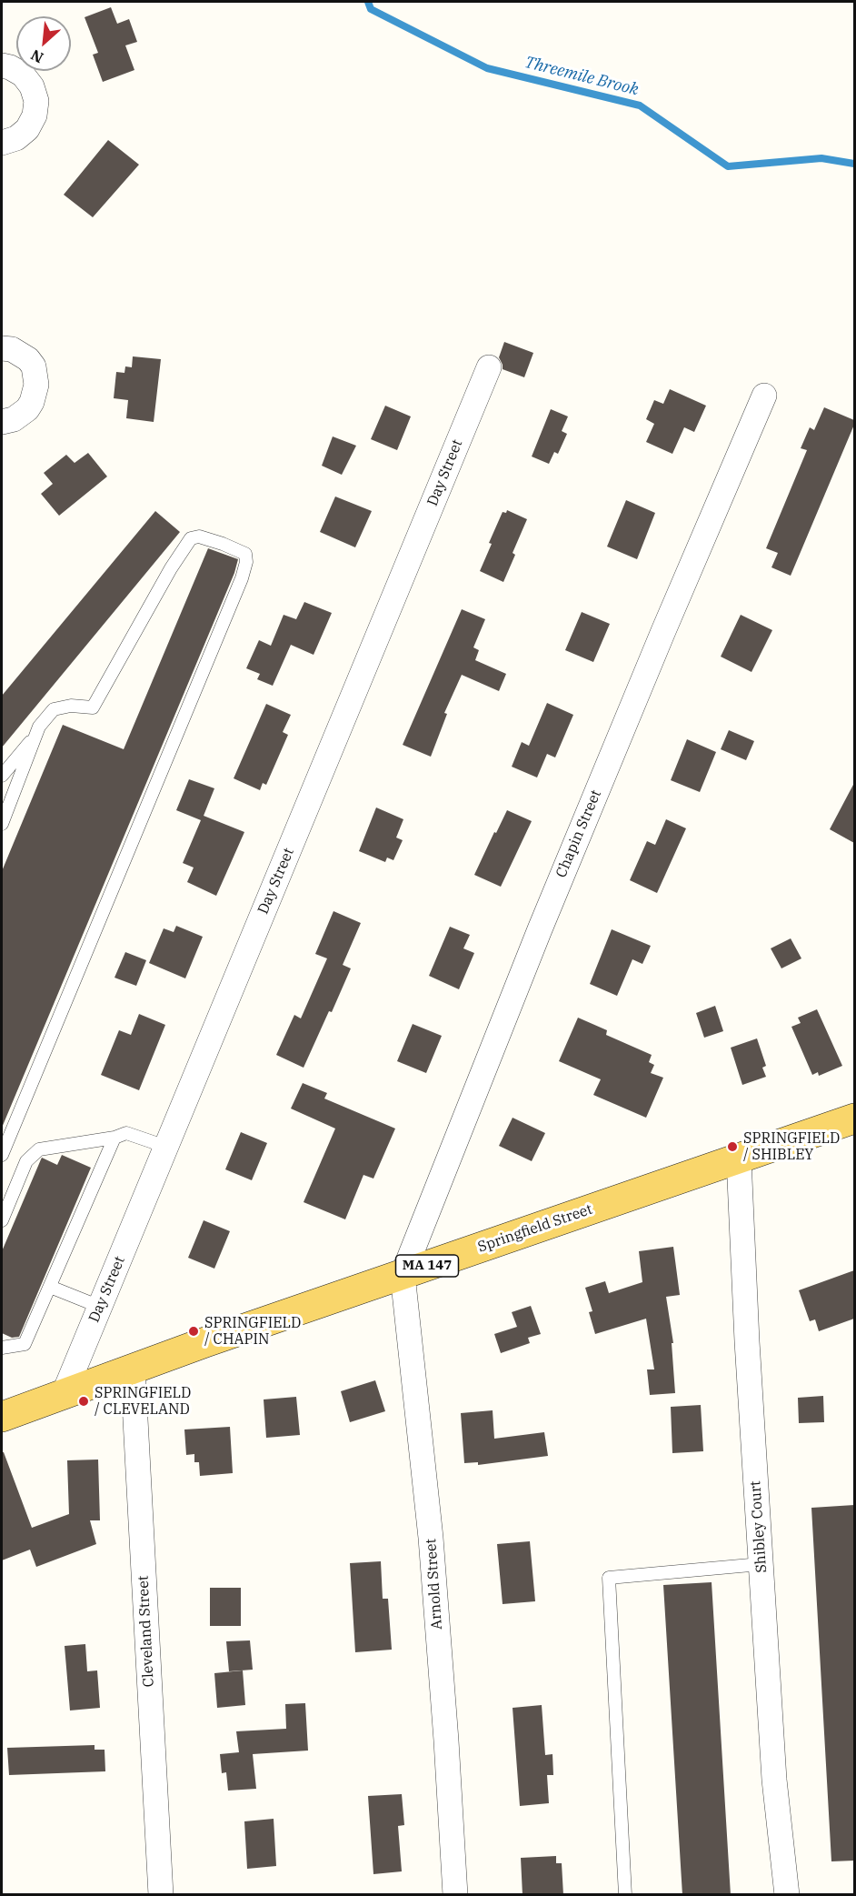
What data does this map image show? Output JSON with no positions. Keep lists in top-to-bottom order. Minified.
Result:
{"streets":{"main road":["Springfield Street","MA 147"],"street":["Day Street","Chapin Street","Shibley Court","Arnold Street","Cleveland Street"]},"crossings":[["Day Street","Springfield Street"],["Chapin Street","Springfield Street"],["Chapin Street","Arnold Street"],["Springfield Street","Shibley Court"],["Springfield Street","Arnold Street"],["Springfield Street","Cleveland Street"]],"water":["Threemile Brook"],"places":["SPRINGFIELD / SHIBLEY","SPRINGFIELD / CHAPIN","SPRINGFIELD / CLEVELAND"],"north":"bottom left"}
